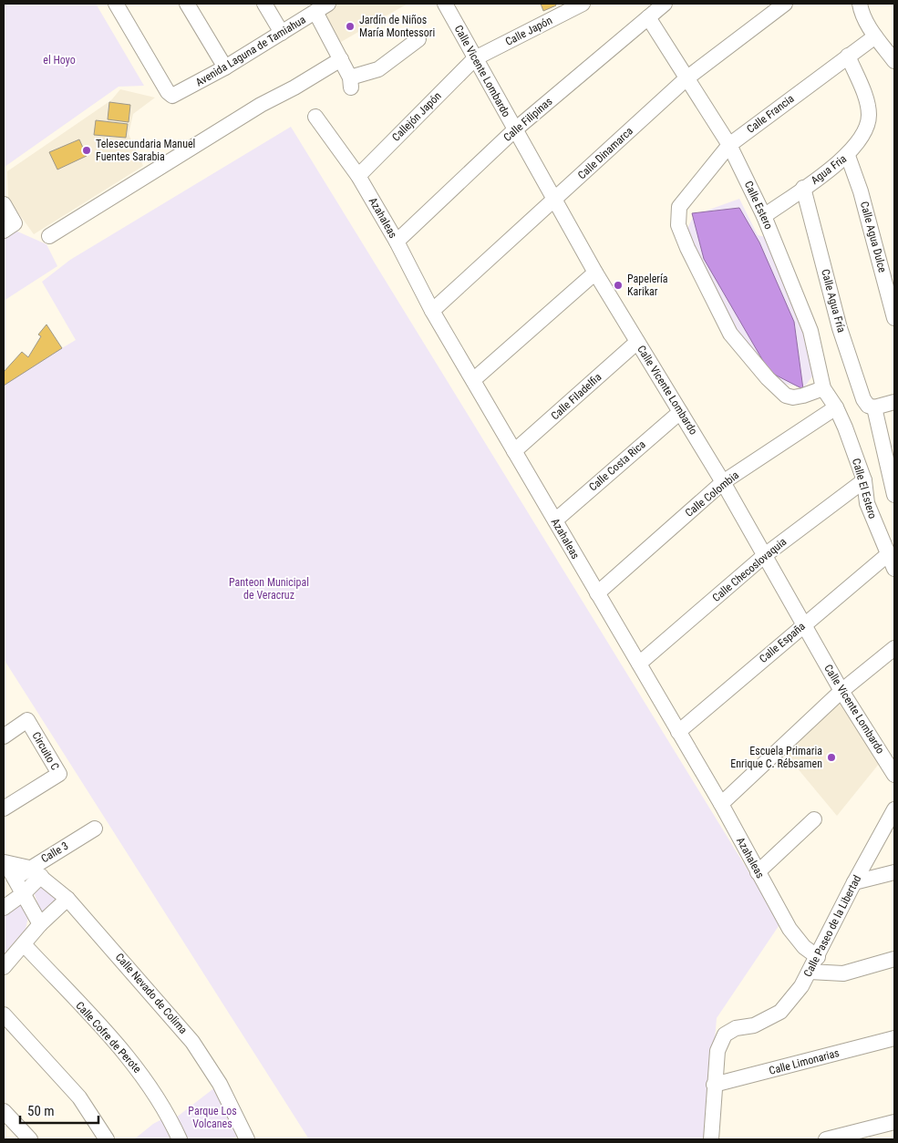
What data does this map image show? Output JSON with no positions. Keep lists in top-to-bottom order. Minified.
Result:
{"streets":{"street":["Calle Japón","Avenida Laguna de Tamiahua","Calle Vicente Lombardo","Calle Francia","Callejón Japón","Calle Filipinas","Calle Dinamarca","Agua Fria","Calle Estero","Azahaleas","Calle Agua Dulce","Calle Agua Fría","Calle Filadelfia","Calle Costa Rica","Calle El Estero","Calle Colombia","Calle Checoslovaquia","Calle España","Circuito C","Calle 3","Calle Paseo de la Libertad","Calle Nevado de Colima","Calle Cofre de Perote","Calle Limonarias"]},"crossings":[["Calle Japón","Calle Vicente Lombardo"],["Calle Japón","Callejón Japón"],["Calle Vicente Lombardo","Callejón Japón"],["Calle Vicente Lombardo","Calle Filipinas"],["Calle Vicente Lombardo","Calle Dinamarca"],["Calle Vicente Lombardo","Calle Filadelfia"],["Calle Vicente Lombardo","Calle Costa Rica"],["Calle Vicente Lombardo","Calle Colombia"],["Calle Vicente Lombardo","Calle Checoslovaquia"],["Calle Vicente Lombardo","Calle España"],["Calle Francia","Agua Fria"],["Calle Francia","Calle Estero"],["Callejón Japón","Azahaleas"],["Calle Filipinas","Calle Estero"],["Calle Filipinas","Azahaleas"],["Calle Dinamarca","Calle Estero"],["Calle Dinamarca","Azahaleas"],["Agua Fria","Calle Estero"],["Agua Fria","Calle Agua Dulce"],["Agua Fria","Calle Agua Fría"],["Calle Estero","Calle El Estero"],["Calle Estero","Calle Colombia"],["Azahaleas","Calle Filadelfia"],["Azahaleas","Calle Costa Rica"],["Azahaleas","Calle Colombia"],["Azahaleas","Calle Checoslovaquia"],["Azahaleas","Calle España"],["Azahaleas","Calle Paseo de la Libertad"],["Calle El Estero","Calle Colombia"],["Calle El Estero","Calle Checoslovaquia"],["Calle El Estero","Calle España"],["Calle 3","Calle Nevado de Colima"],["Calle Paseo de la Libertad","Calle Limonarias"]],"parks":["el Hoyo","Panteon Municipal de Veracruz","Parque Los Volcanes"],"places":["Jardín de Niños María Montessori","Telesecundaria Manuel Fuentes Sarabia","Papelería Karikar","Escuela Primaria Enrique C. Rébsamen"],"scale_bar":"50 m"}
